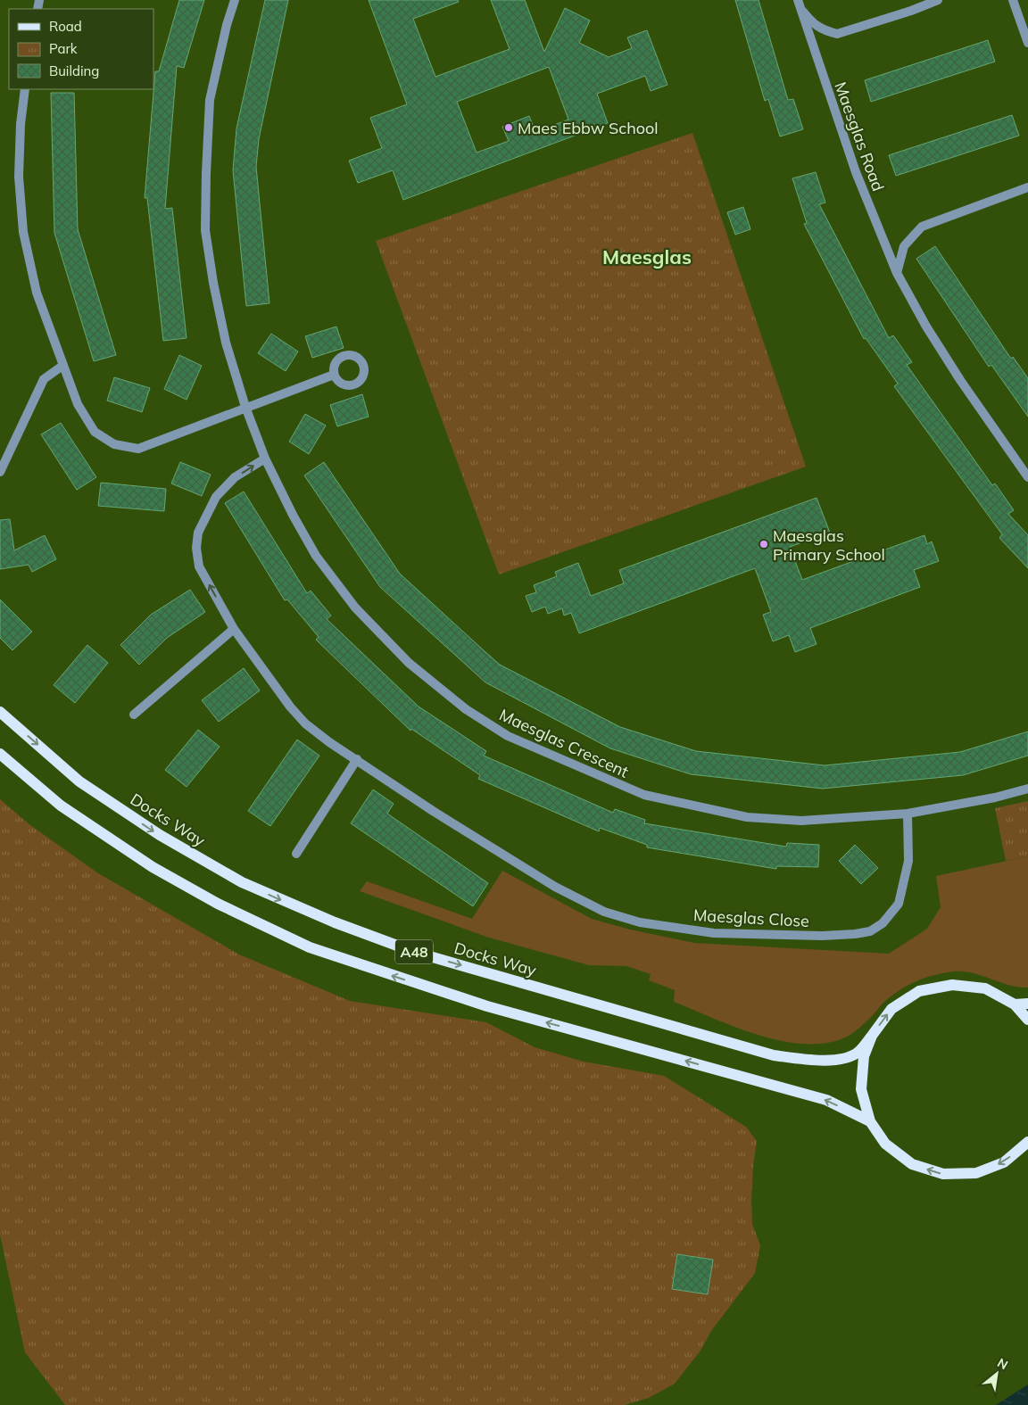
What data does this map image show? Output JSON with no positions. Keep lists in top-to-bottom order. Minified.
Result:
{"streets":{"main road":["Docks Way","A48"],"street":["Maesglas Road","Maesglas Crescent","Maesglas Close"]},"crossings":[["Maesglas Crescent","Maesglas Close"]],"districts":["Maesglas"],"places":["Maes Ebbw School","Maesglas Primary School"],"legend":["Road","Park","Building"],"north":"top right"}
